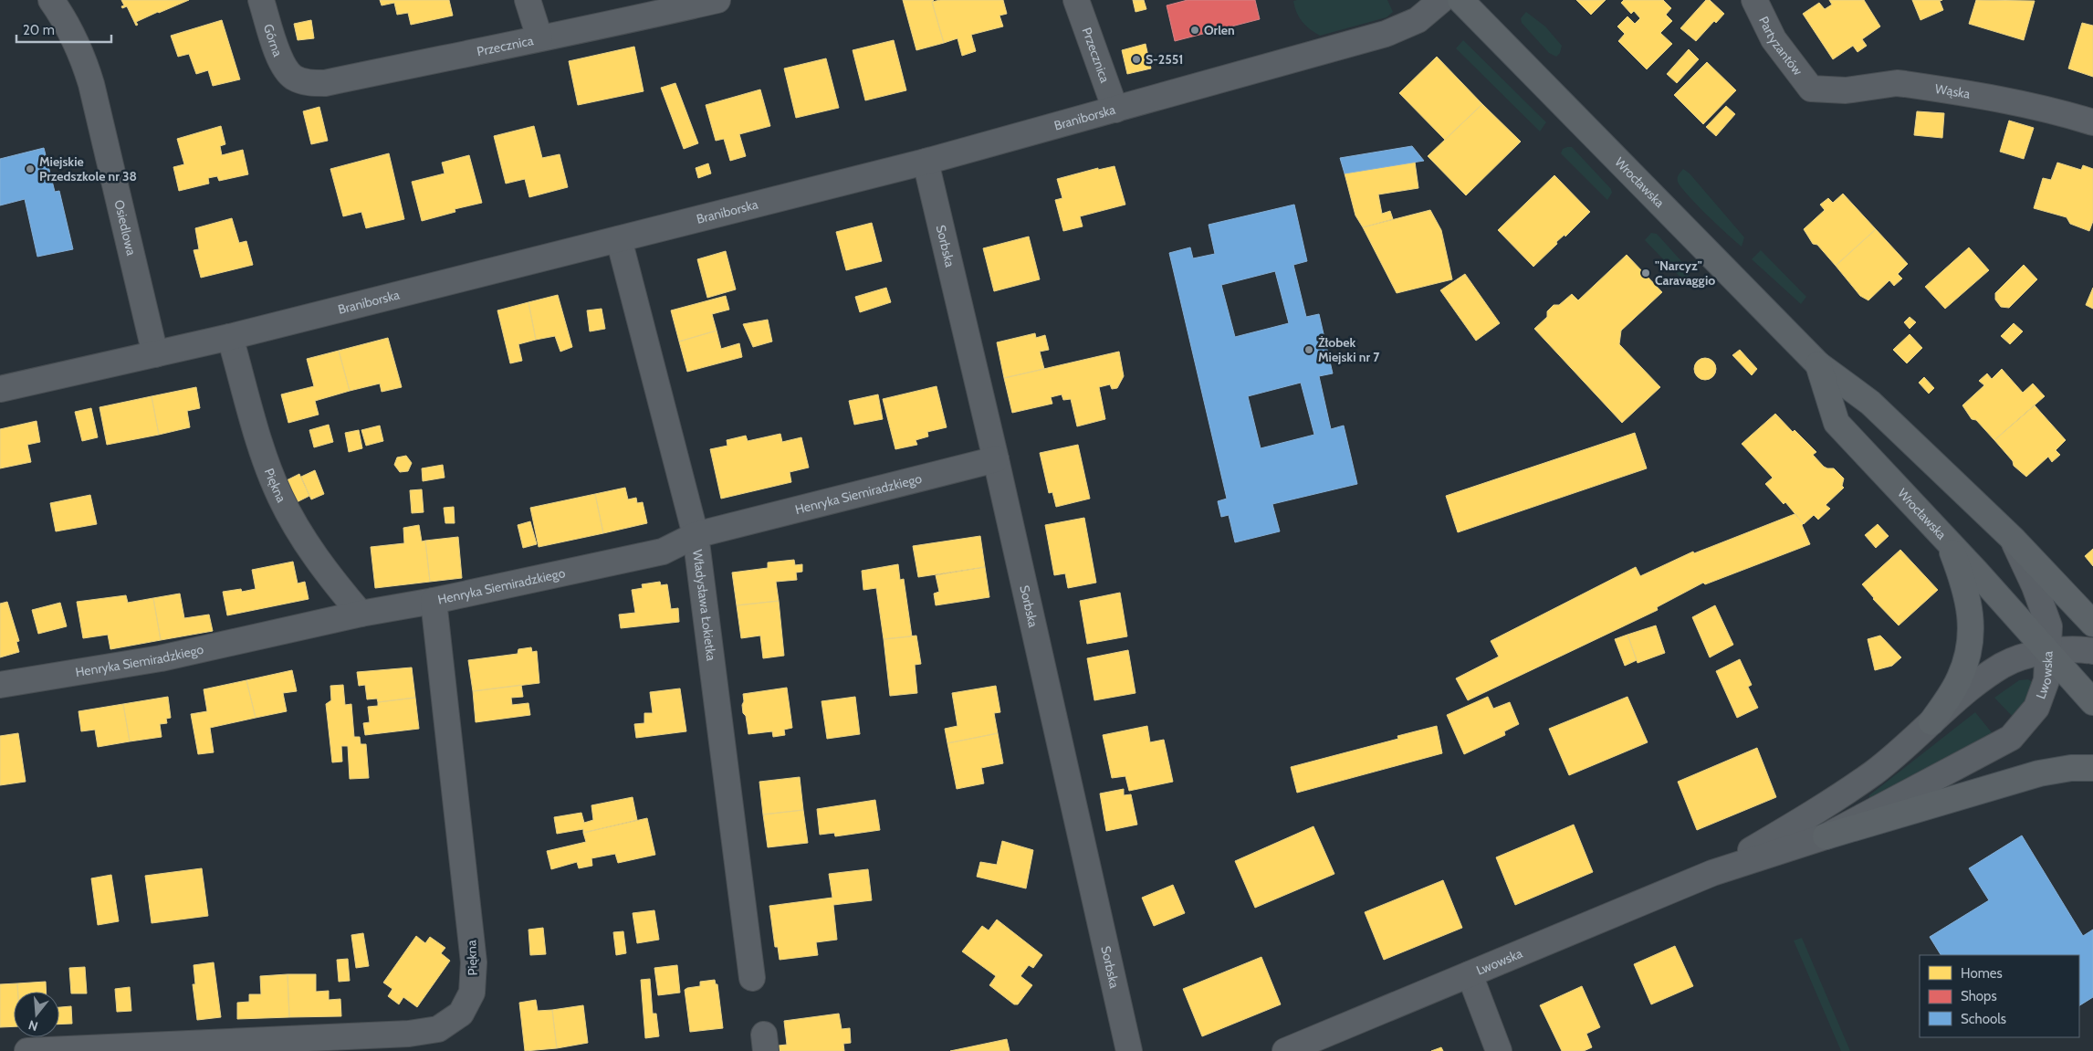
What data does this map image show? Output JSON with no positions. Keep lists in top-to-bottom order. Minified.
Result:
{"streets":{"main road":["Wrocławska"],"street":["Górna","Przecznica","Partyzantów","Wąska","Braniborska","Osiedlowa","Sorbska","Piękna","Henryka Siemiradzkiego","Władysława Łokietka","Lwowska"]},"crossings":[["Górna","Przecznica"],["Przecznica","Braniborska"],["Partyzantów","Wąska"],["Braniborska","Osiedlowa"],["Braniborska","Sorbska"],["Braniborska","Piękna"],["Braniborska","Władysława Łokietka"],["Wrocławska","Lwowska"],["Sorbska","Henryka Siemiradzkiego"],["Piękna","Henryka Siemiradzkiego"],["Henryka Siemiradzkiego","Władysława Łokietka"]],"places":["Orlen","S-2551","Miejskie Przedszkole nr 38","\"Narcyz\" Caravaggio","Żłobek Miejski nr 7"],"legend":["Homes","Shops","Schools"],"scale_bar":"20 m","north":"bottom"}
